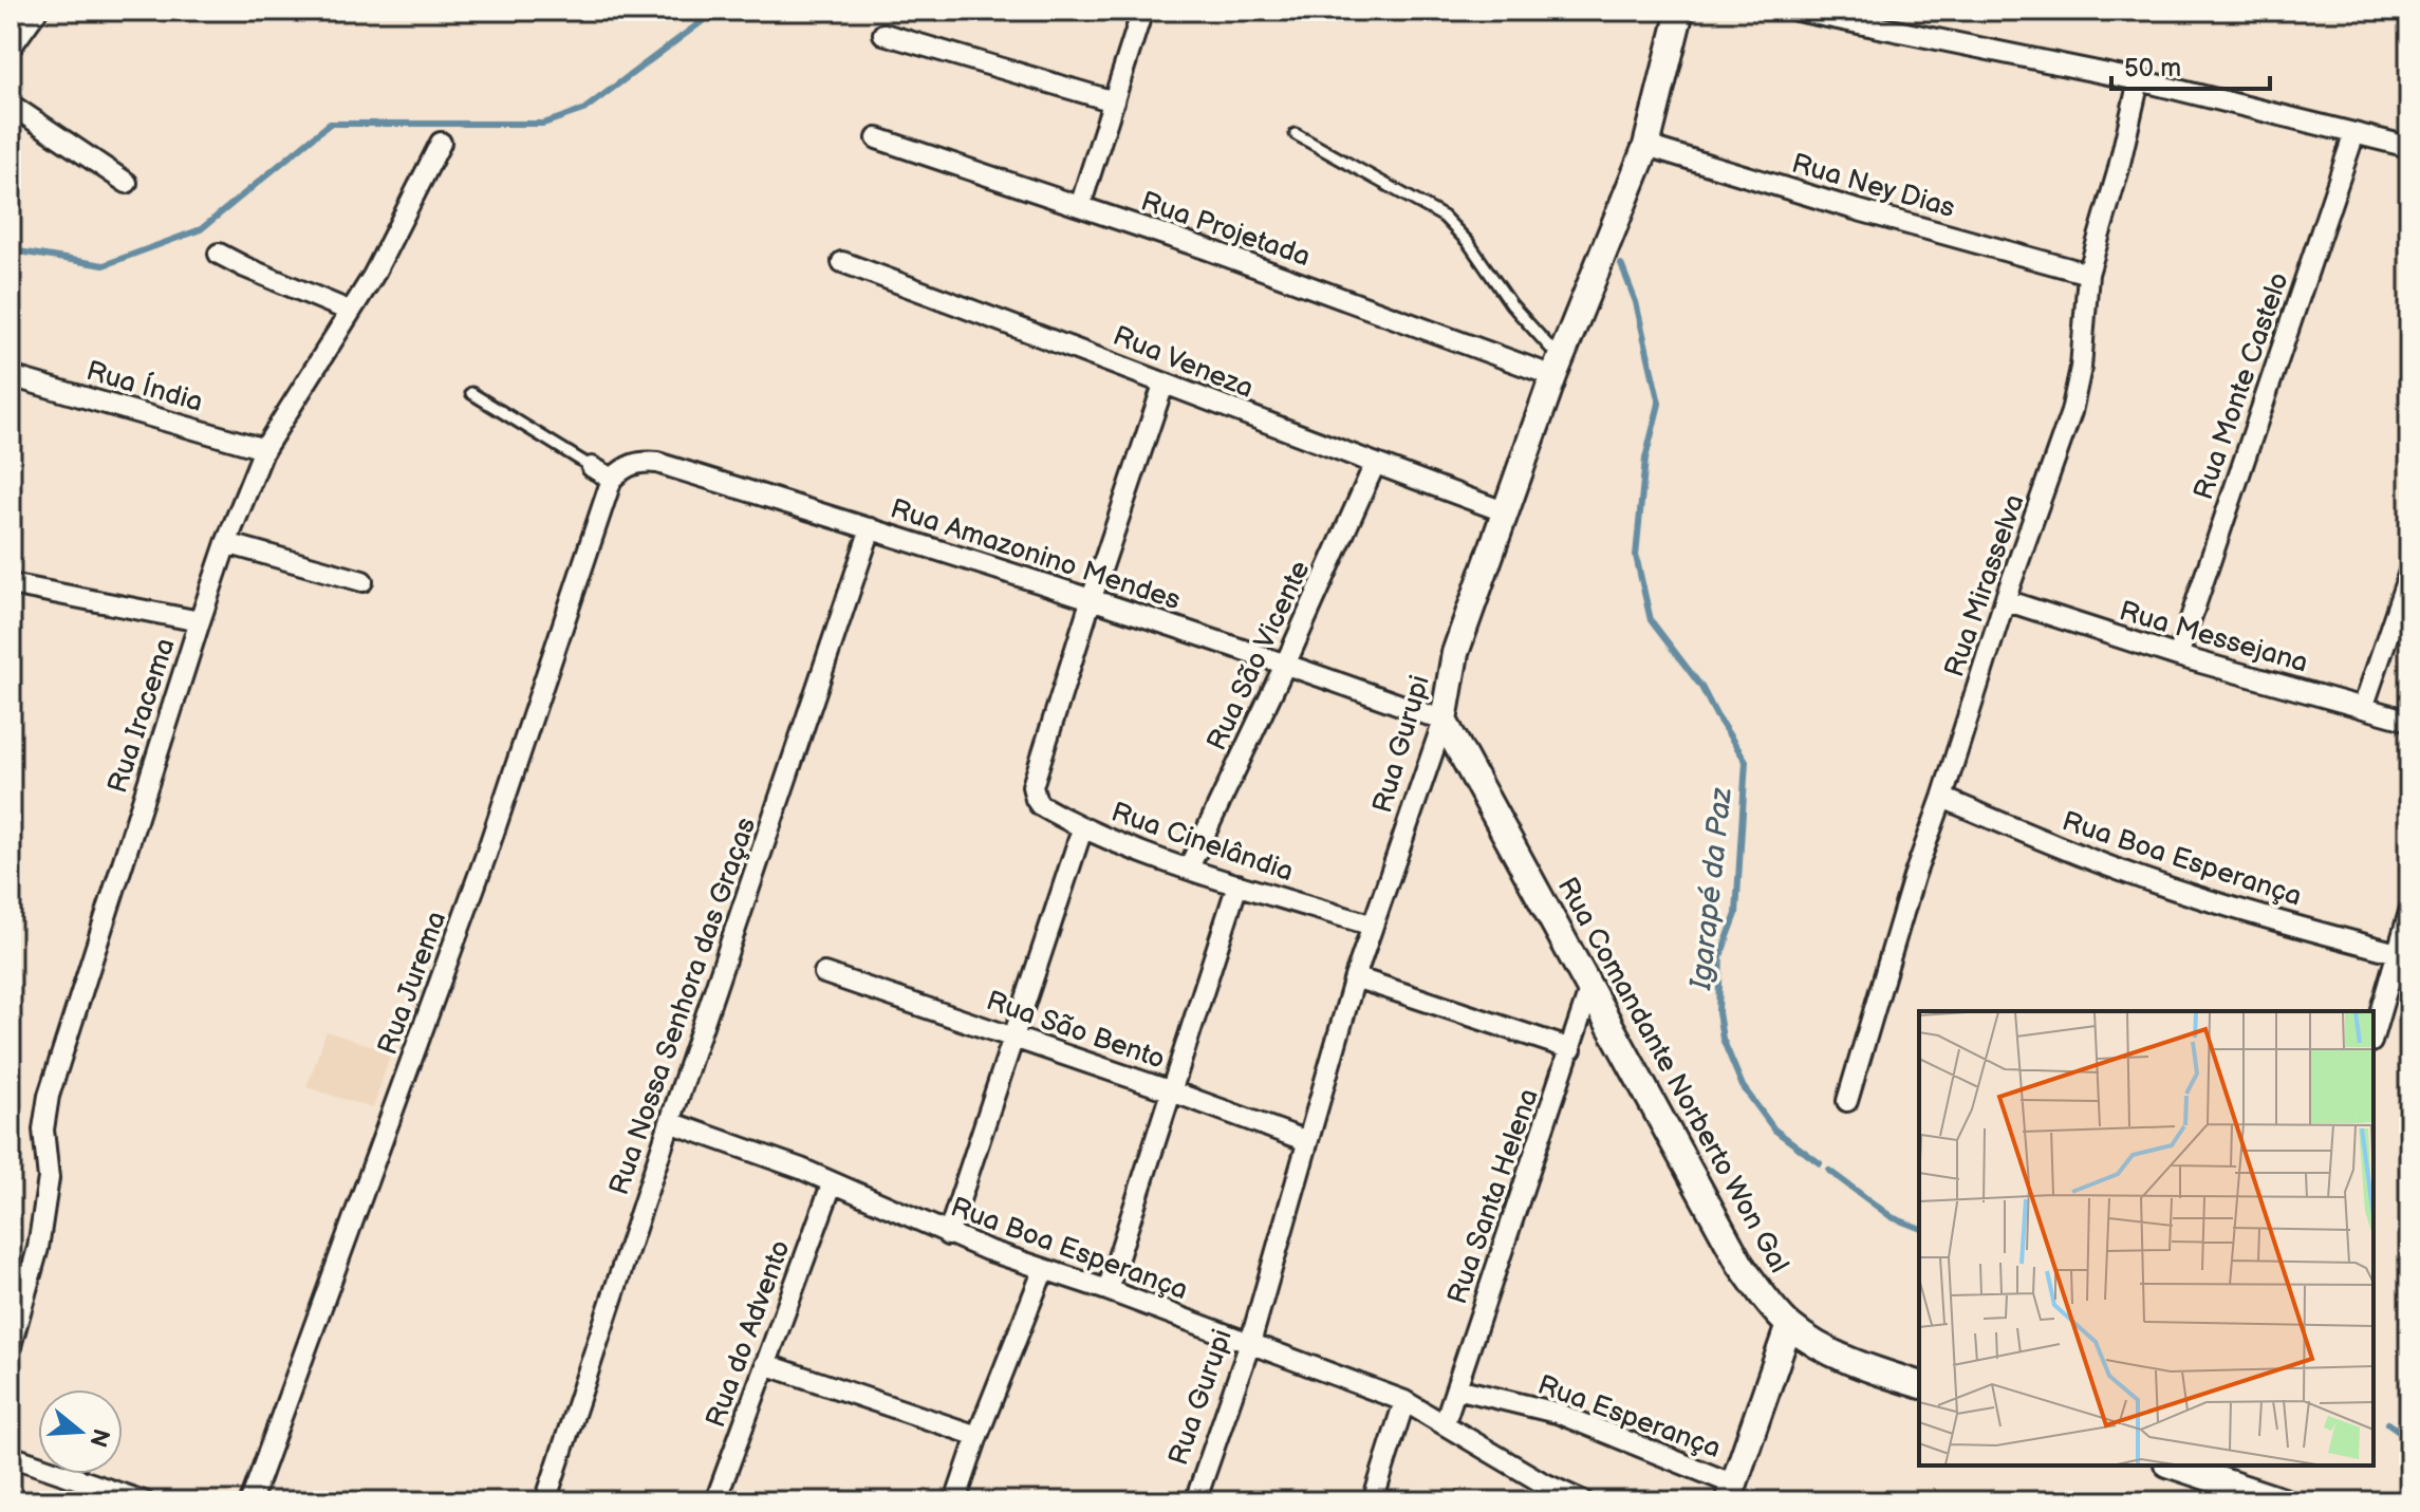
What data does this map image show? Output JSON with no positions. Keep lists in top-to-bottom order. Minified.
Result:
{"streets":{"street":["Rua Ney Dias","Rua Projetada","Rua Veneza","Rua Índia","Rua Monte Castelo","Rua Amazonino Mendes","Rua Mirasselva","Rua Messejana","Rua São Vicente","Rua Iracema","Rua Gurupi","Rua Cinelândia","Rua Boa Esperança","Rua Jurema","Rua Nossa Senhora das Graças","Rua São Bento","Rua Comandante Norberto Won Gal","Rua Santa Helena","Rua do Advento","Rua Esperança"]},"crossings":[["Rua Ney Dias","Rua Mirasselva"],["Rua Ney Dias","Rua Gurupi"],["Rua Projetada","Rua Gurupi"],["Rua Veneza","Rua São Vicente"],["Rua Veneza","Rua Gurupi"],["Rua Índia","Rua Iracema"],["Rua Monte Castelo","Rua Messejana"],["Rua Amazonino Mendes","Rua São Vicente"],["Rua Amazonino Mendes","Rua Gurupi"],["Rua Amazonino Mendes","Rua Cinelândia"],["Rua Amazonino Mendes","Rua Jurema"],["Rua Amazonino Mendes","Rua Nossa Senhora das Graças"],["Rua Amazonino Mendes","Rua Comandante Norberto Won Gal"],["Rua Mirasselva","Rua Messejana"],["Rua Mirasselva","Rua Boa Esperança"],["Rua São Vicente","Rua Cinelândia"],["Rua Gurupi","Rua Cinelândia"],["Rua Gurupi","Rua Boa Esperança"],["Rua Gurupi","Rua São Bento"],["Rua Gurupi","Rua Comandante Norberto Won Gal"],["Rua Boa Esperança","Rua Nossa Senhora das Graças"],["Rua Boa Esperança","Rua Santa Helena"],["Rua Boa Esperança","Rua do Advento"],["Rua Comandante Norberto Won Gal","Rua Santa Helena"],["Rua Santa Helena","Rua Esperança"]],"water":["Igarapé da Paz"],"scale_bar":"50 m","north":"right"}
